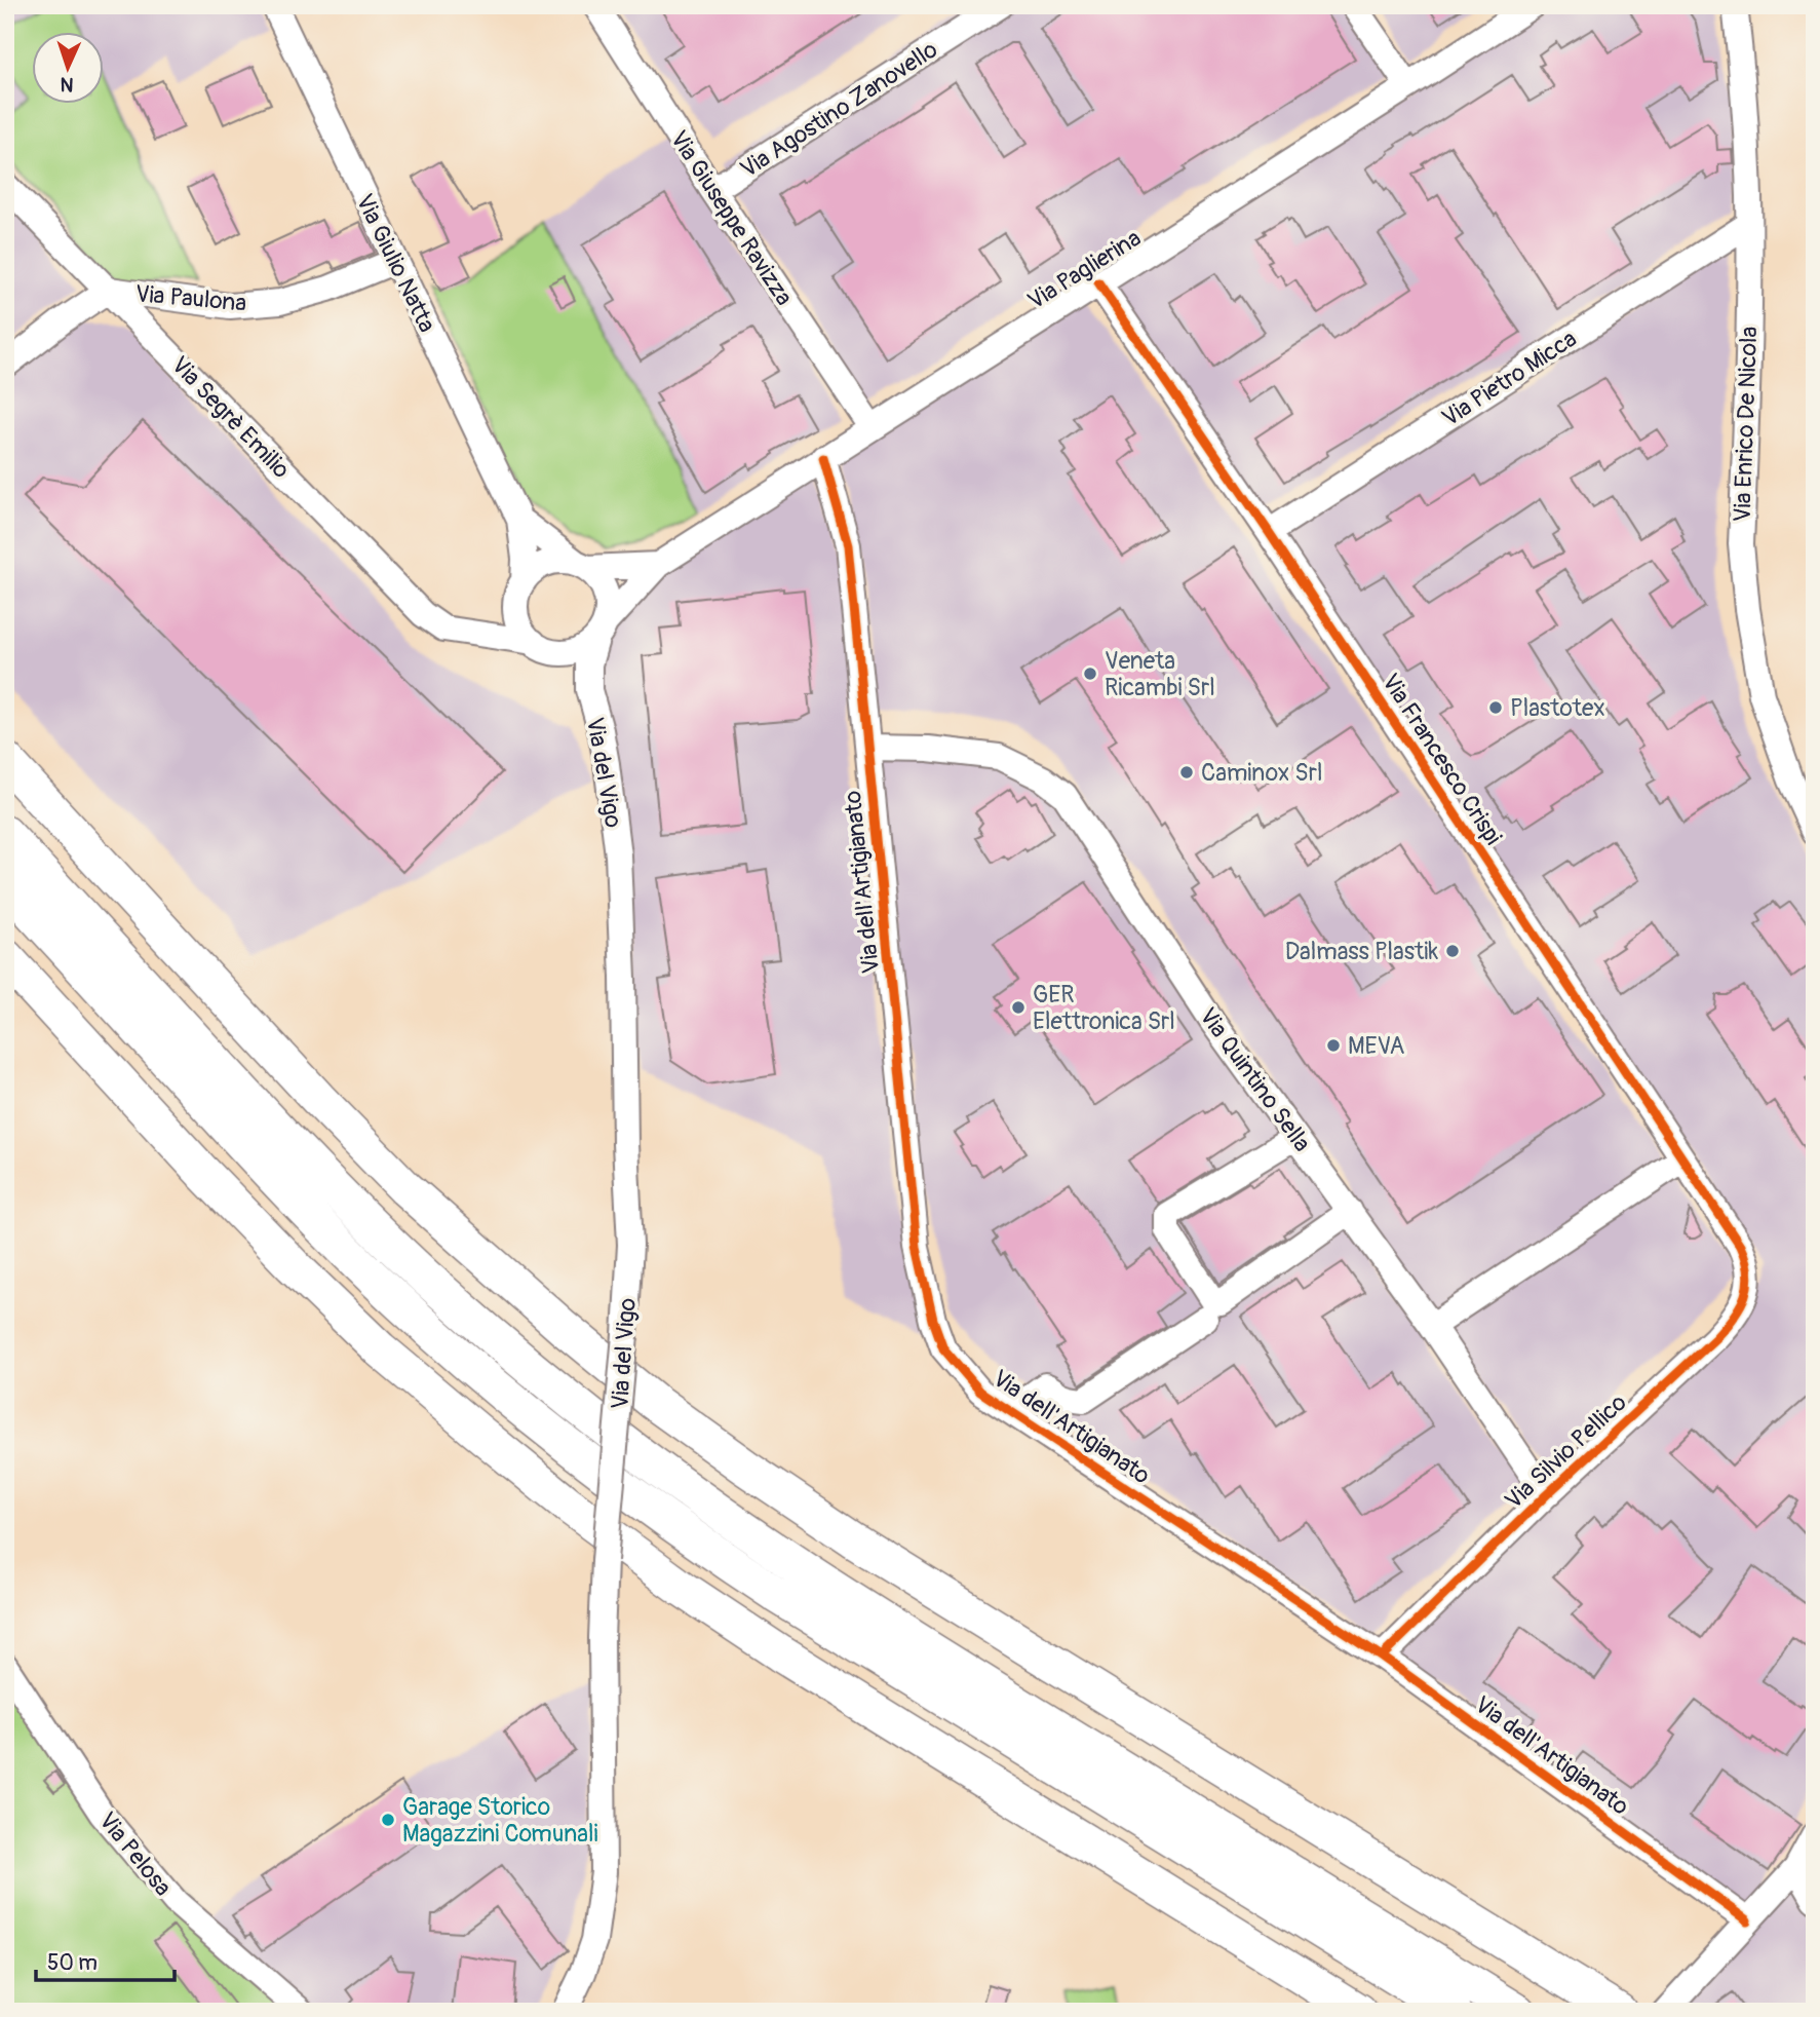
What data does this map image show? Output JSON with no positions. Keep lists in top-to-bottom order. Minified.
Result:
{"streets":{"street":["Via Agostino Zanovello","Via Giuseppe Ravizza","Via Giulio Natta","Via Paglierina","Via Paulona","Via Pietro Micca","Via Segrè Emilio","Via Enrico De Nicola","Via Francesco Crispi","Via del Vigo","Via dell'Artigianato","Via Quintino Sella","Via Silvio Pellico","Via Pelosa"]},"crossings":[["Via Agostino Zanovello","Via Giuseppe Ravizza"],["Via Giuseppe Ravizza","Via Paglierina"],["Via Giulio Natta","Via Paglierina"],["Via Giulio Natta","Via Paulona"],["Via Giulio Natta","Via Segrè Emilio"],["Via Giulio Natta","Via del Vigo"],["Via Paglierina","Via Segrè Emilio"],["Via Paglierina","Via Francesco Crispi"],["Via Paglierina","Via del Vigo"],["Via Paglierina","Via dell'Artigianato"],["Via Paulona","Via Segrè Emilio"],["Via Pietro Micca","Via Enrico De Nicola"],["Via Pietro Micca","Via Francesco Crispi"],["Via Segrè Emilio","Via del Vigo"],["Via Francesco Crispi","Via Silvio Pellico"],["Via dell'Artigianato","Via Quintino Sella"],["Via dell'Artigianato","Via Silvio Pellico"],["Via Quintino Sella","Via Silvio Pellico"]],"places":["Veneta Ricambi Srl","Plastotex","Caminox Srl","Dalmass Plastik","GER Elettronica Srl","MEVA","Garage Storico Magazzini Comunali"],"scale_bar":"50 m","north":"bottom"}
